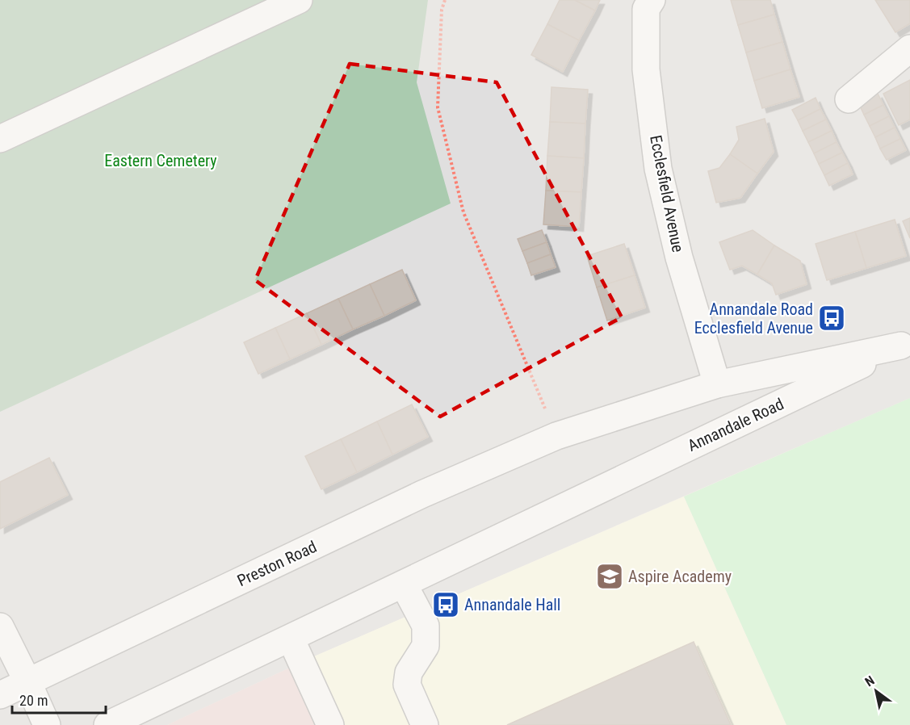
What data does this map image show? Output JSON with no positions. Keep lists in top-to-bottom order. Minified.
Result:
{"streets":{"street":["Ecclesfield Avenue","Annandale Road","Preston Road"]},"crossings":[["Ecclesfield Avenue","Annandale Road"],["Annandale Road","Preston Road"]],"parks":["Eastern Cemetery"],"places":{"bus stop":["Annandale Road Ecclesfield Avenue","Annandale Hall"],"school or university":["Aspire Academy"]},"scale_bar":"20 m","north":"top left"}
